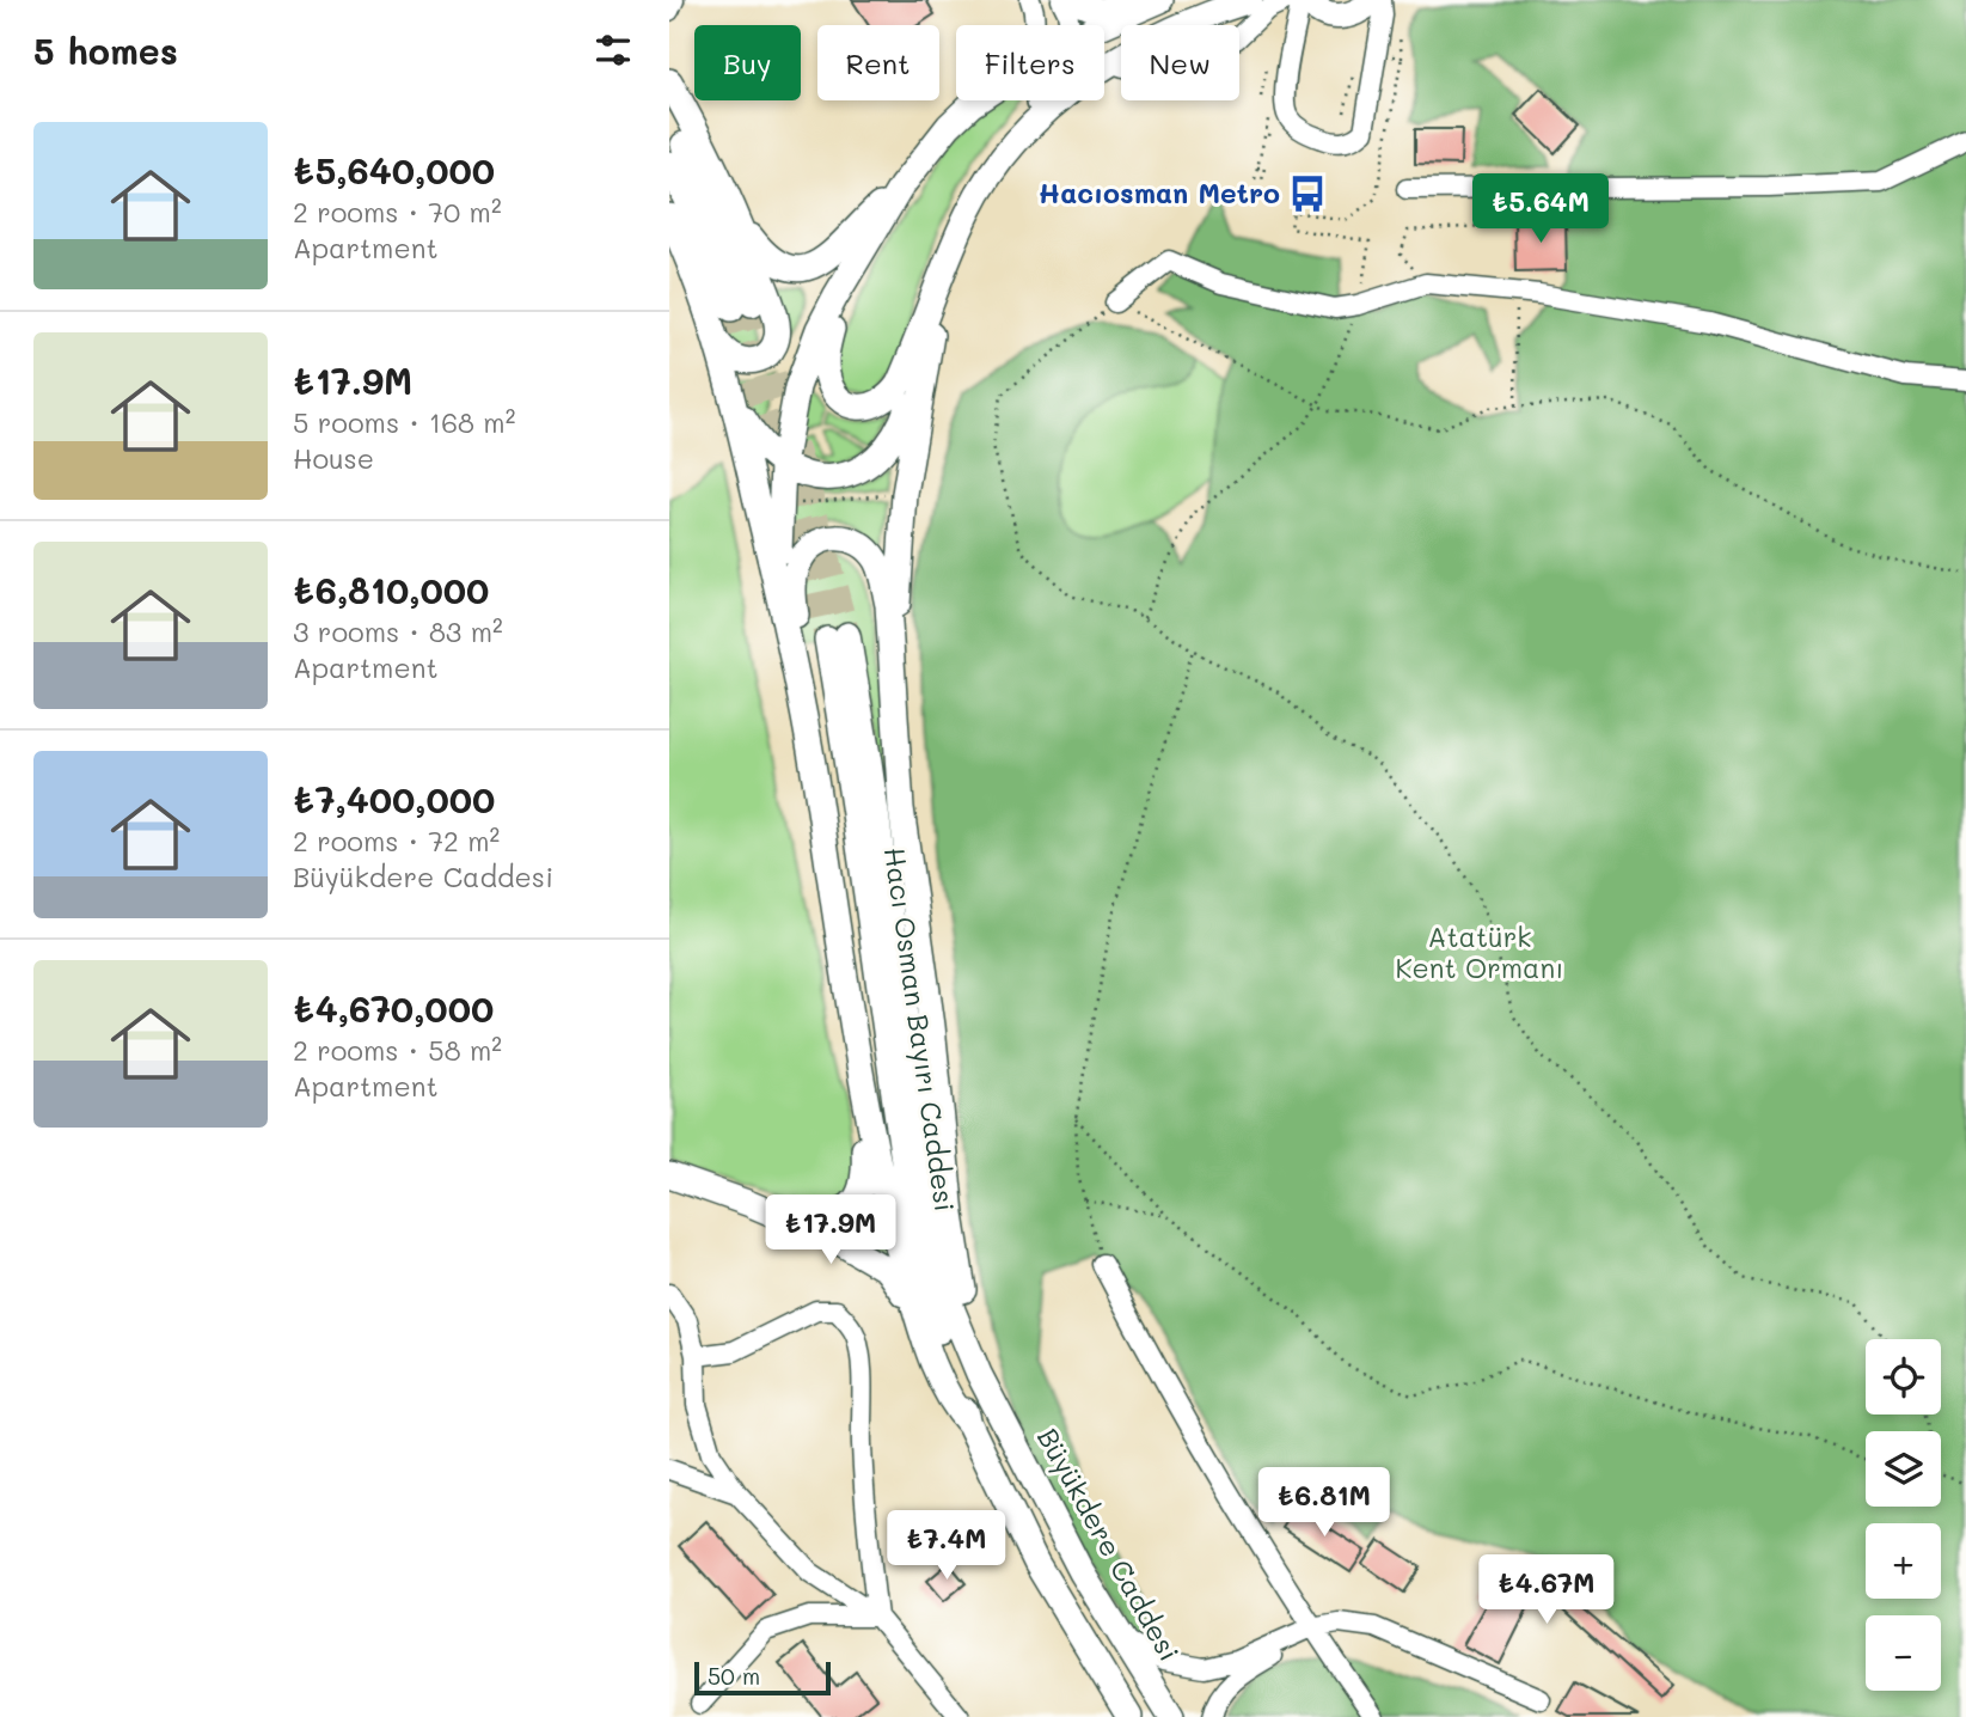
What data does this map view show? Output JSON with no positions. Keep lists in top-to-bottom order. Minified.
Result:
{"streets":{"main road":["Hacı Osman Bayırı Caddesi","Büyükdere Caddesi"]},"crossings":[["Hacı Osman Bayırı Caddesi","Büyükdere Caddesi"]],"parks":["Atatürk Kent Ormanı"],"places":{"bus stop":["Hacıosman Metro"]},"scale_bar":"50 m","page":{"heading":"5 homes","chip":["Buy","Rent","Filters","New"],"list":[{"name":"₺5,640,000","note":"2 rooms · 70 m² · Apartment"},{"name":"₺17.9M","note":"5 rooms · 168 m² · House"},{"name":"₺6,810,000","note":"3 rooms · 83 m² · Apartment"},{"name":"₺7,400,000","note":"2 rooms · 72 m² · Büyükdere Caddesi"},{"name":"₺4,670,000","note":"2 rooms · 58 m² · Apartment"}],"price":["₺5.64M","₺17.9M","₺6.81M","₺7.4M","₺4.67M"],"map_buttons":["+","−"],"scale":"50 m"}}
